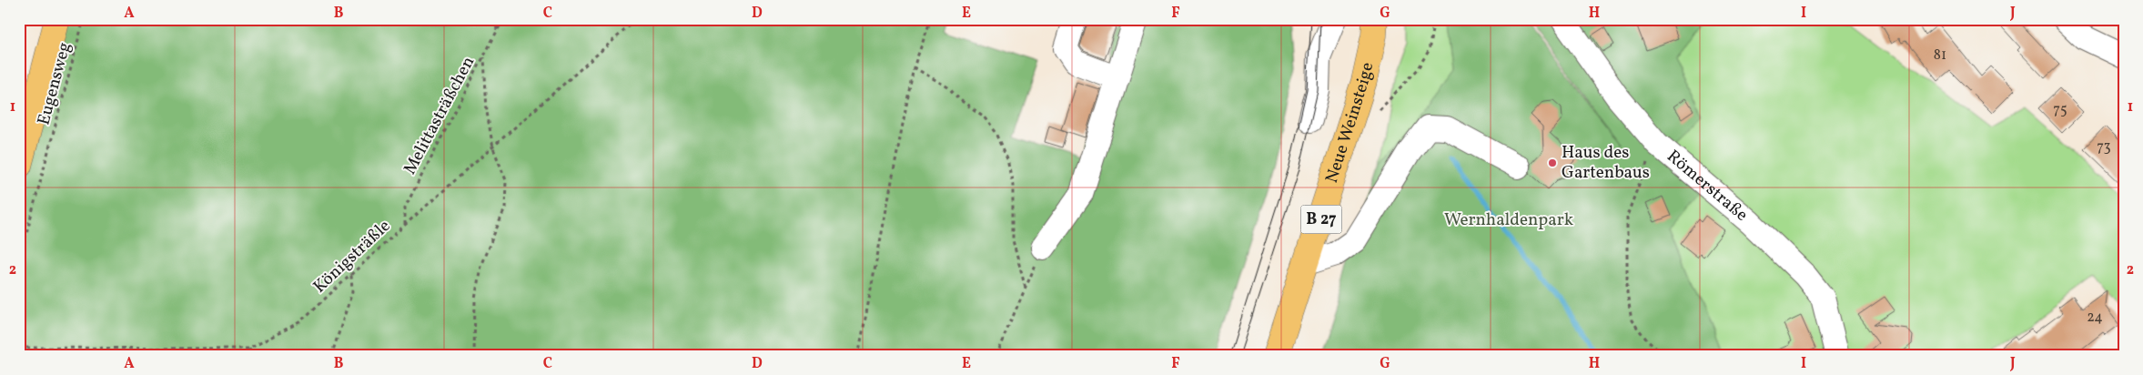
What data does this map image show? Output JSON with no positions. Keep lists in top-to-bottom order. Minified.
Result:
{"streets":{"main road":["Neue Weinsteige","B 27"],"street":["Römerstraße"],"path":["Eugensweg","Melittasträßchen","Königsträßle"]},"crossings":[["Melittasträßchen","Königsträßle"]],"parks":["Wernhaldenpark"],"places":["Haus des Gartenbaus"],"house_numbers":["81","75","73","24"],"grid":{"columns":["A","B","C","D","E","F","G","H","I","J"],"rows":["1","2"]}}
